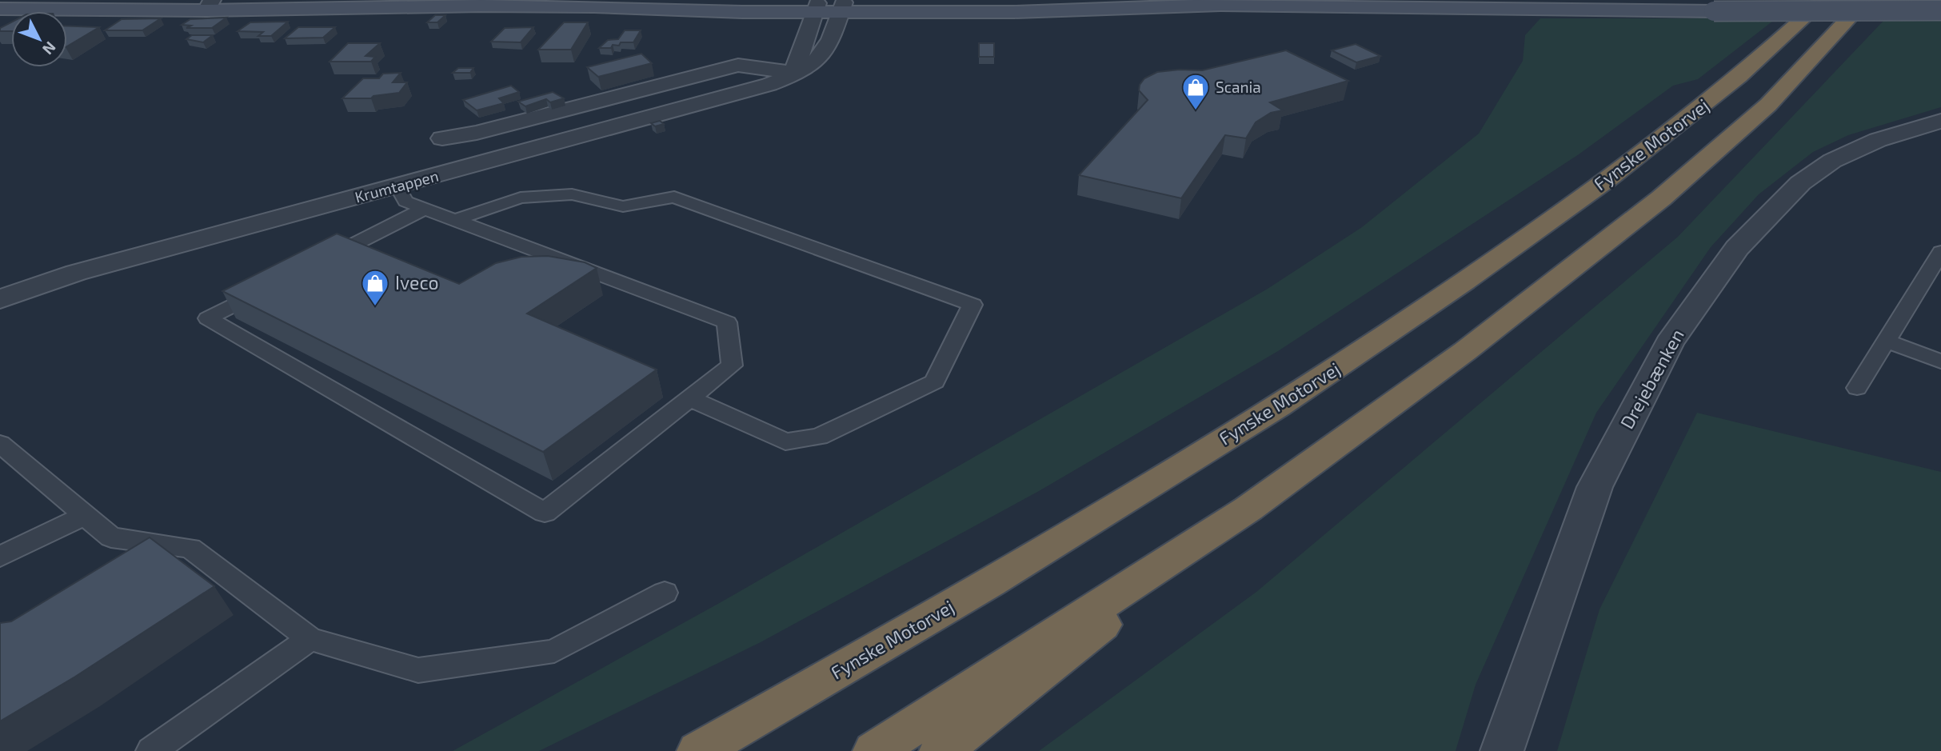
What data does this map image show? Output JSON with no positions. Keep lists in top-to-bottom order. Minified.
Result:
{"streets":{"highway":["Fynske Motorvej"],"street":["Krumtappen","Drejebænken"]},"places":{"shop":["Scania","Iveco"]},"north":"bottom right"}
